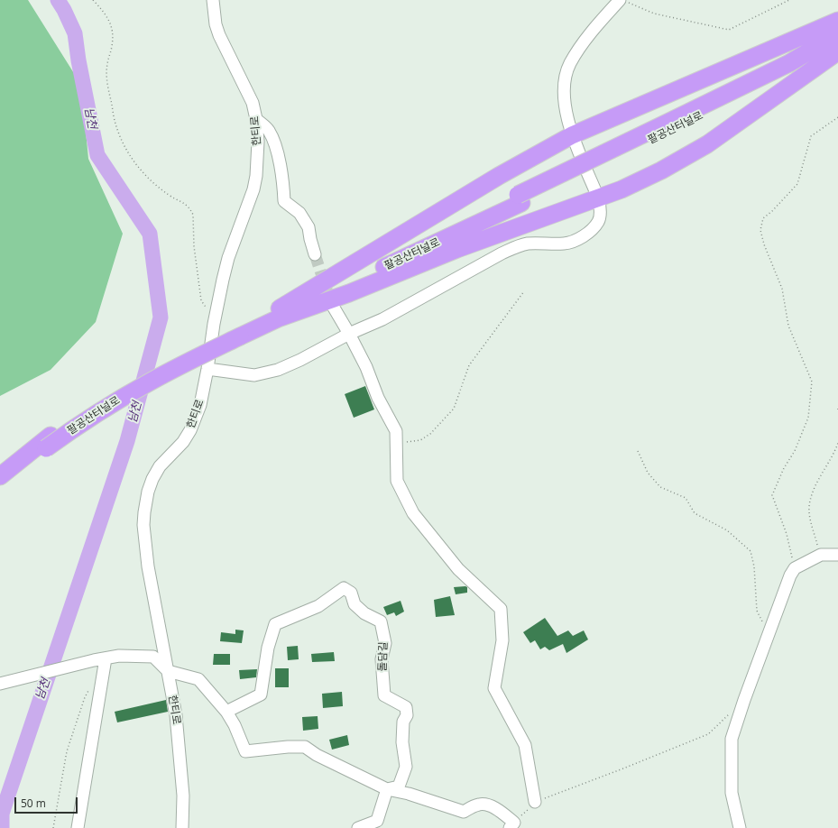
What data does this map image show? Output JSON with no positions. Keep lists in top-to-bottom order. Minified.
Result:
{"streets":{"highway":["팔공산터널로"],"street":["한티로","돌담길"]},"water":["남천"],"scale_bar":"50 m"}
